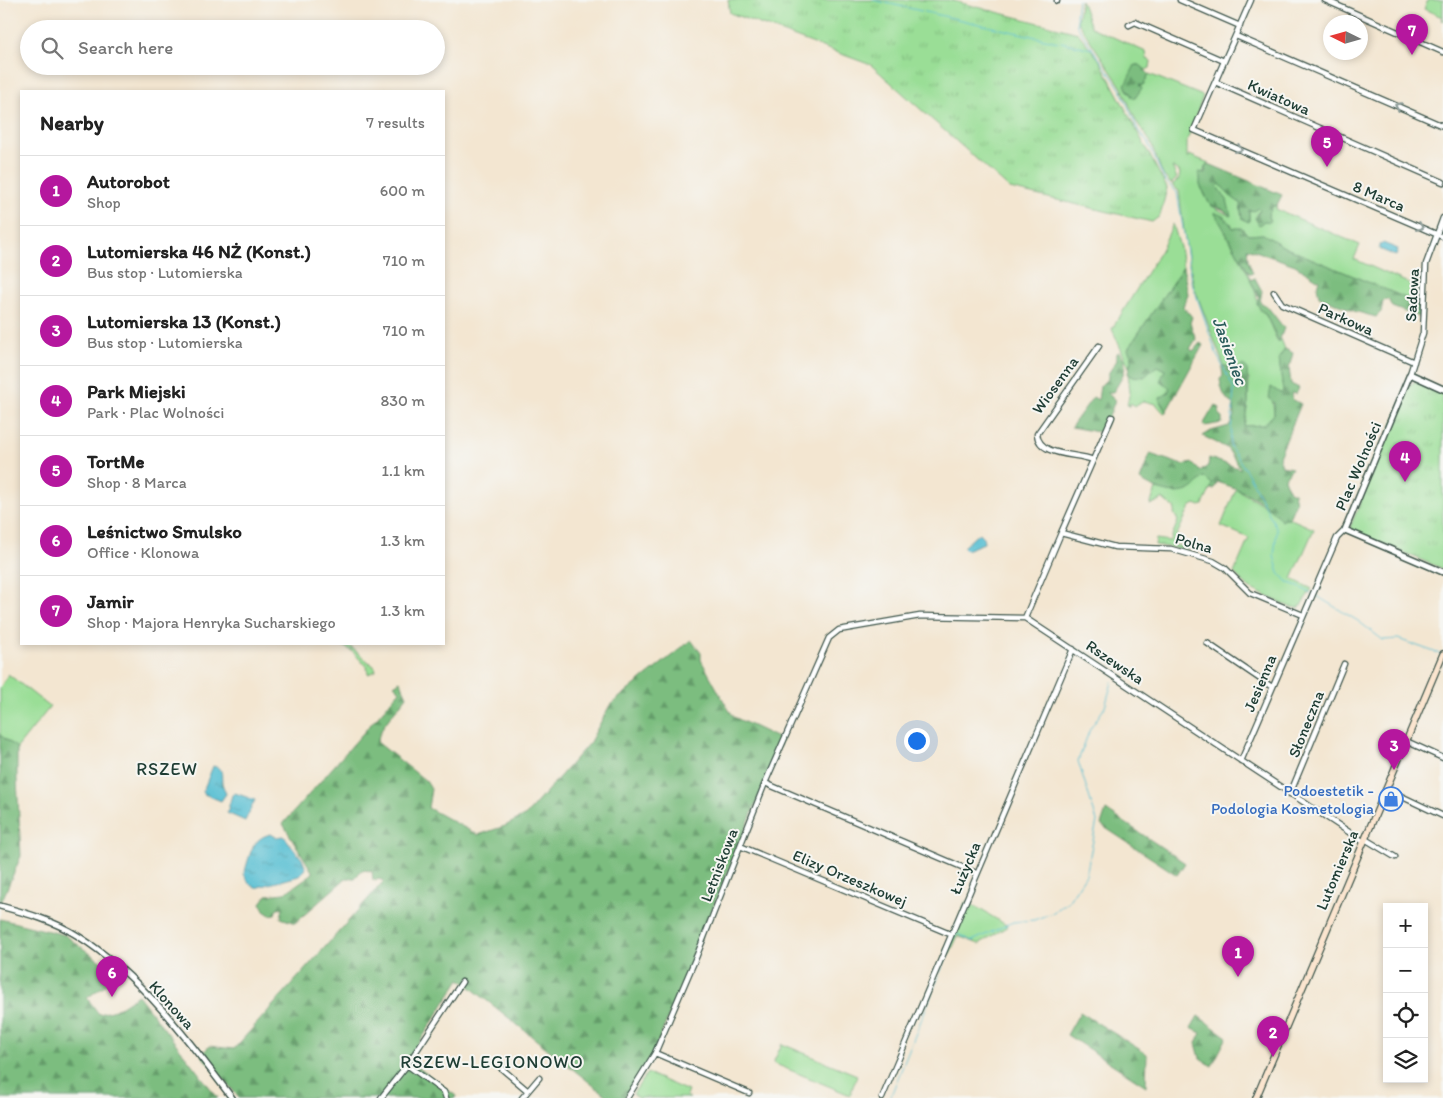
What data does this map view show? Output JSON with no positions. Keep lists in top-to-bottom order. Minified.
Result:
{"streets":{"main road":["Lutomierska"],"street":["Kwiatowa","8 Marca","Sadowa","Parkowa","Wiosenna","Plac Wolności","Polna","Rszewska","Jesienna","Słoneczna","Letniskowa","Łużycka","Elizy Orzeszkowej","Klonowa"]},"crossings":[["Kwiatowa","8 Marca"],["8 Marca","Sadowa"],["Sadowa","Parkowa"],["Sadowa","Plac Wolności"],["Polna","Jesienna"],["Rszewska","Jesienna"],["Rszewska","Słoneczna"],["Rszewska","Letniskowa"],["Rszewska","Łużycka"],["Rszewska","Lutomierska"],["Letniskowa","Elizy Orzeszkowej"],["Łużycka","Elizy Orzeszkowej"]],"one_way":["8 Marca"],"districts":["RSZEW","RSZEW-LEGIONOWO"],"water":["Jasieniec"],"places":{"shop":["Podoestetik - Podologia Kosmetologia"]},"north":"left","page":{"pins":["7","5","4","3","1","6","2"],"search":"Search here","heading":["Nearby","7 results"],"list":[{"mark":"1","name":"Autorobot","note":"Shop","value":"600 m"},{"mark":"2","name":"Lutomierska 46 NŻ (Konst.)","note":"Bus stop · Lutomierska","value":"710 m"},{"mark":"3","name":"Lutomierska 13 (Konst.)","note":"Bus stop · Lutomierska","value":"710 m"},{"mark":"4","name":"Park Miejski","note":"Park · Plac Wolności","value":"830 m"},{"mark":"5","name":"TortMe","note":"Shop · 8 Marca","value":"1.1 km"},{"mark":"6","name":"Leśnictwo Smulsko","note":"Office · Klonowa","value":"1.3 km"},{"mark":"7","name":"Jamir","note":"Shop · Majora Henryka Sucharskiego","value":"1.3 km"}],"map_buttons":["+","−"]}}
